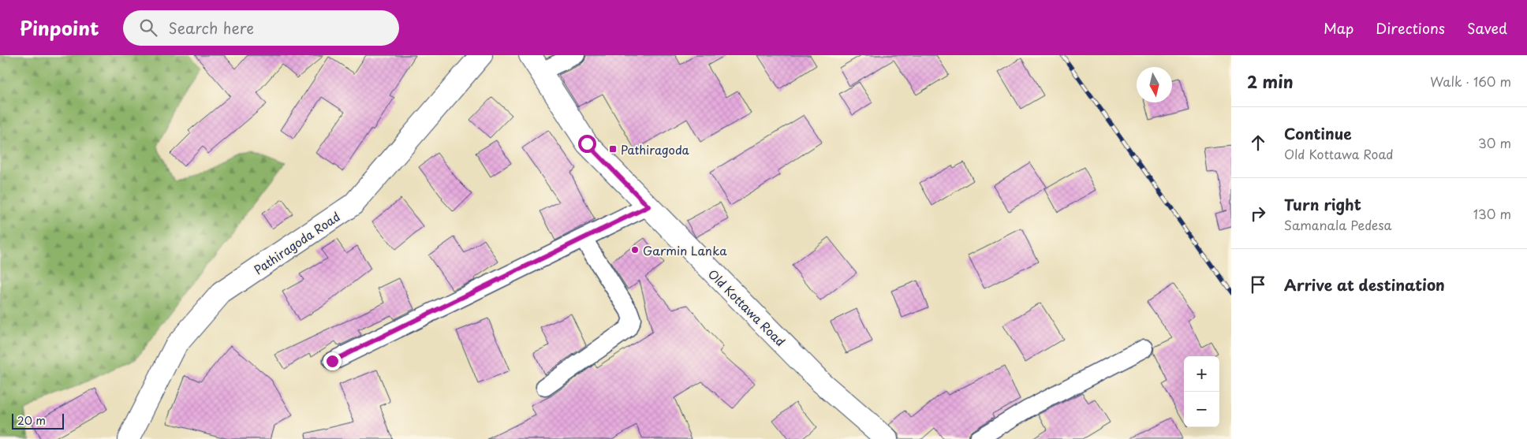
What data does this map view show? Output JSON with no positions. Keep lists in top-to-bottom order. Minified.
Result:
{"streets":{"street":["Pathiragoda Road","Old Kottawa Road"]},"places":{"transit":["Pathiragoda"],"other":["Garmin Lanka"]},"scale_bar":"20 m","north":"bottom","page":{"header":"Pinpoint","search":"Search here","nav":["Map","Directions","Saved"],"heading":["2 min","Walk · 160 m"],"list":[["Continue","Old Kottawa Road","30 m"],["Turn right","Samanala Pedesa","130 m"],"Arrive at destination"],"map_buttons":["+","−"],"scale":"20 m"}}
